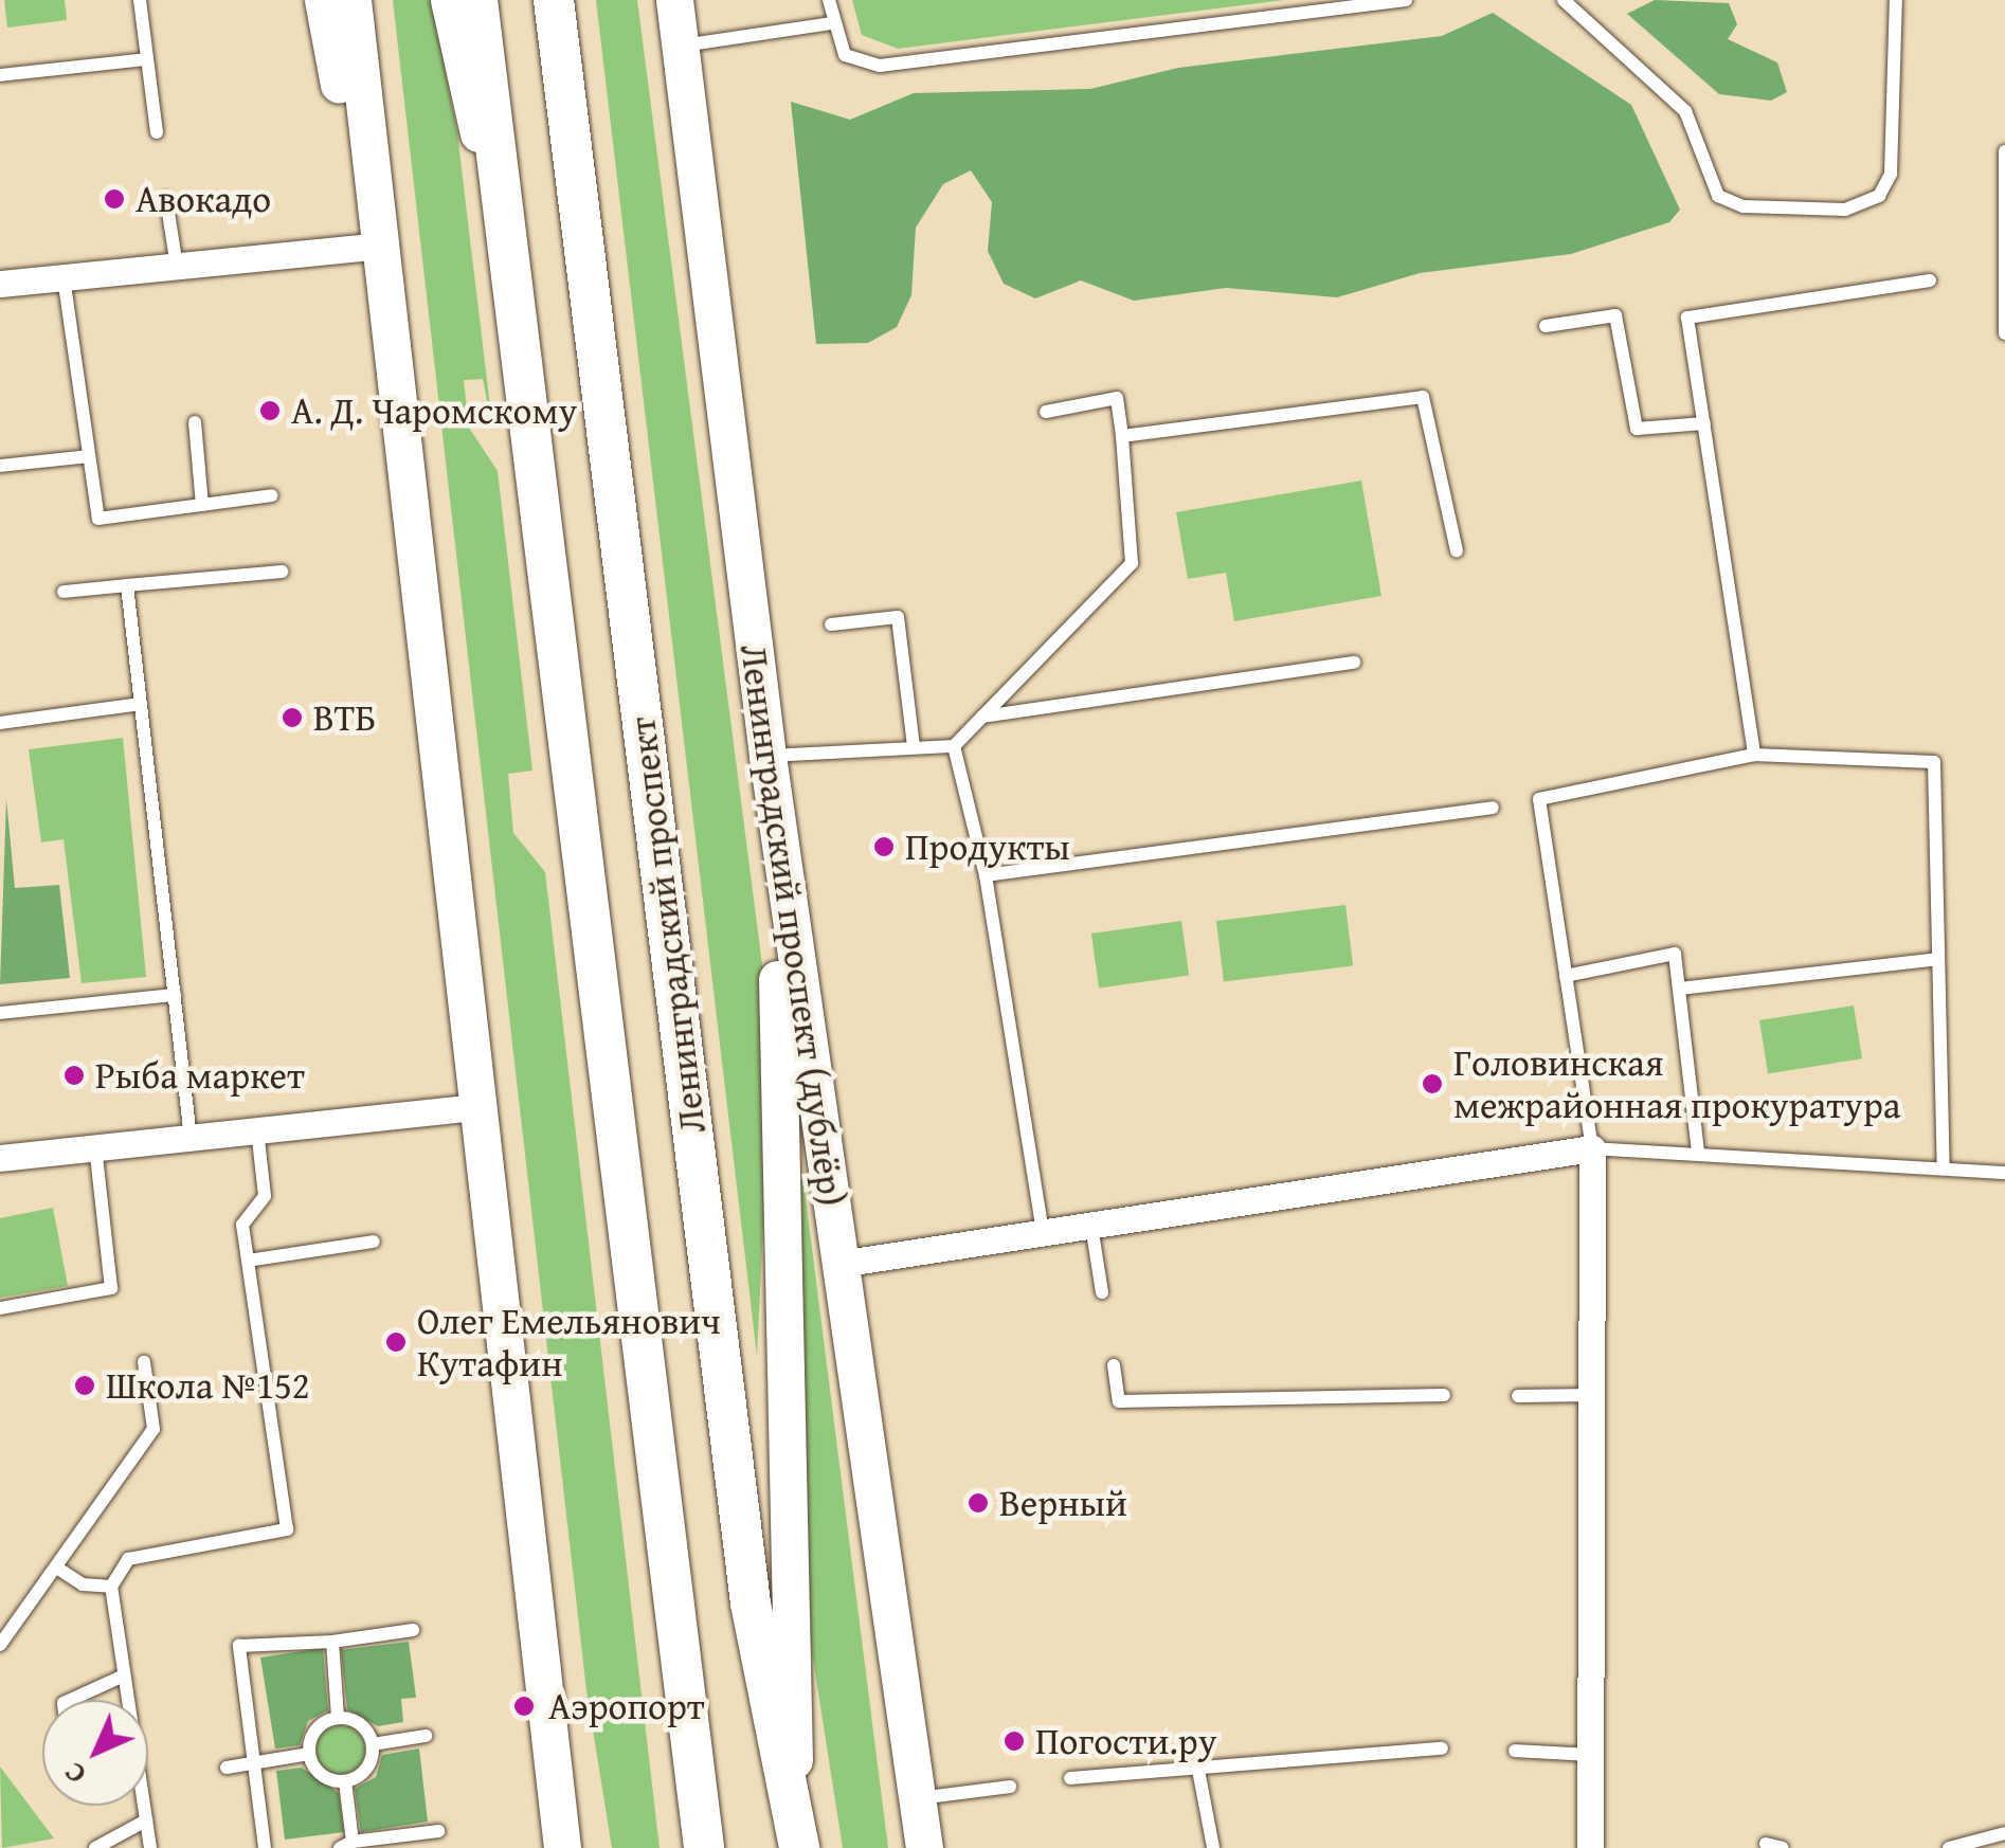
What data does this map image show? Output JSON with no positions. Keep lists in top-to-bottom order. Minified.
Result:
{"streets":{"main road":["Ленинградский проспект","Ленинградский проспект (дублёр)"]},"places":["Авокадо","А. Д. Чаромскому","ВТБ","Продукты","Рыба маркет","Головинская межрайонная прокуратура","Олег Емельянович Кутафин","Школа №152","Верный","Аэропорт","Погости.ру"],"north":"bottom left"}
